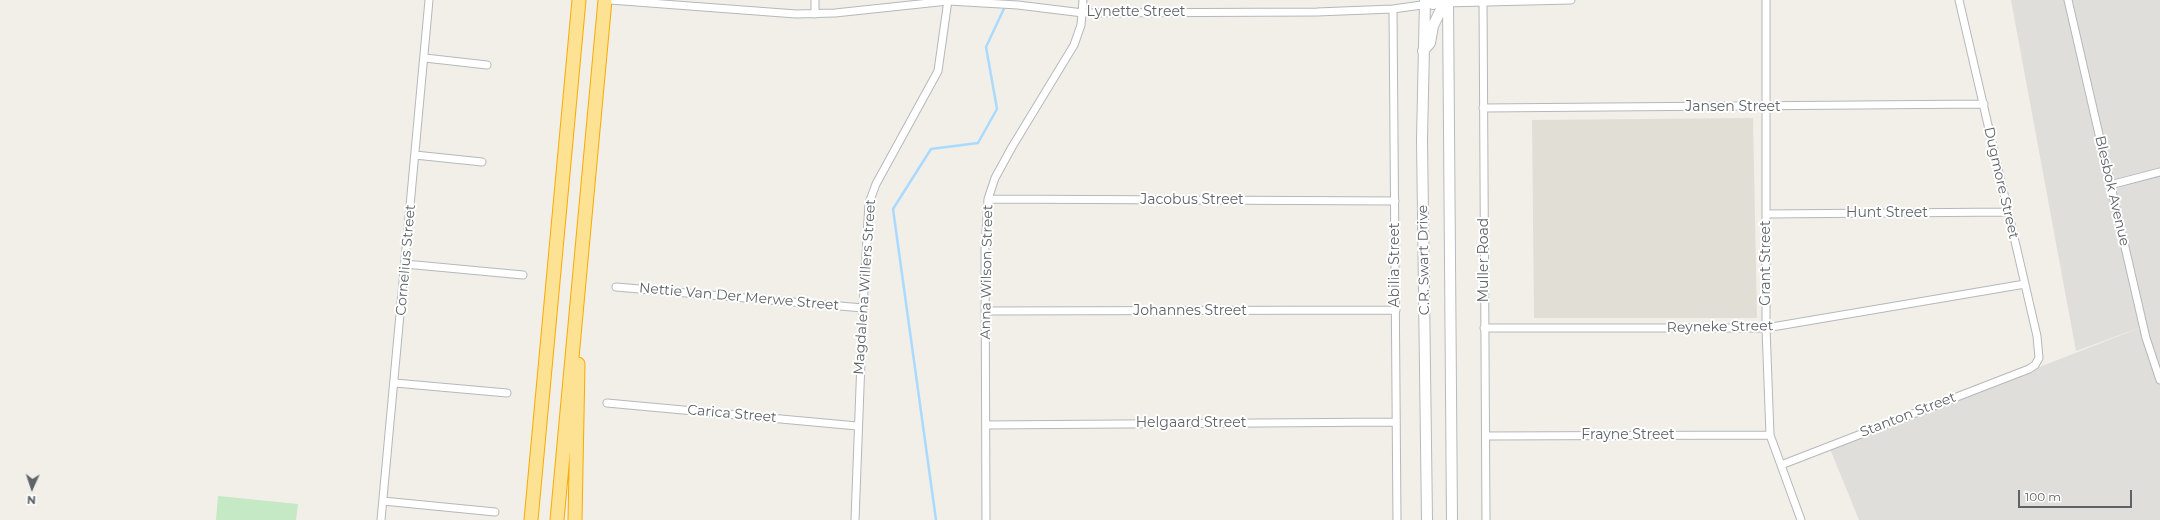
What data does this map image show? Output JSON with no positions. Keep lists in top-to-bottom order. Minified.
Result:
{"streets":{"main road":["C.R. Swart Drive"],"street":["Lynette Street","Jansen Street","Dugmore Street","Blesbok Avenue","Jacobus Street","Hunt Street","Cornelius Street","Muller Road","Grant Street","Abilia Street","Anna Wilson Street","Magdalena Willers Street","Nettie Van Der Merwe Street","Johannes Street","Reyneke Street","Carica Street","Stanton Street","Helgaard Street","Frayne Street"]},"crossings":[["Lynette Street","C.R. Swart Drive"],["Lynette Street","Muller Road"],["Lynette Street","Abilia Street"],["Lynette Street","Anna Wilson Street"],["Lynette Street","Magdalena Willers Street"],["Jansen Street","Dugmore Street"],["Jansen Street","Muller Road"],["Jansen Street","Grant Street"],["Dugmore Street","Hunt Street"],["Dugmore Street","Reyneke Street"],["Dugmore Street","Stanton Street"],["Jacobus Street","Abilia Street"],["Jacobus Street","Anna Wilson Street"],["Hunt Street","Grant Street"],["Muller Road","Reyneke Street"],["Muller Road","Frayne Street"],["Grant Street","Reyneke Street"],["Grant Street","Stanton Street"],["Grant Street","Frayne Street"],["Abilia Street","Johannes Street"],["Abilia Street","Helgaard Street"],["Anna Wilson Street","Johannes Street"],["Anna Wilson Street","Helgaard Street"],["Magdalena Willers Street","Nettie Van Der Merwe Street"],["Magdalena Willers Street","Carica Street"]],"scale_bar":"100 m","north":"bottom"}
